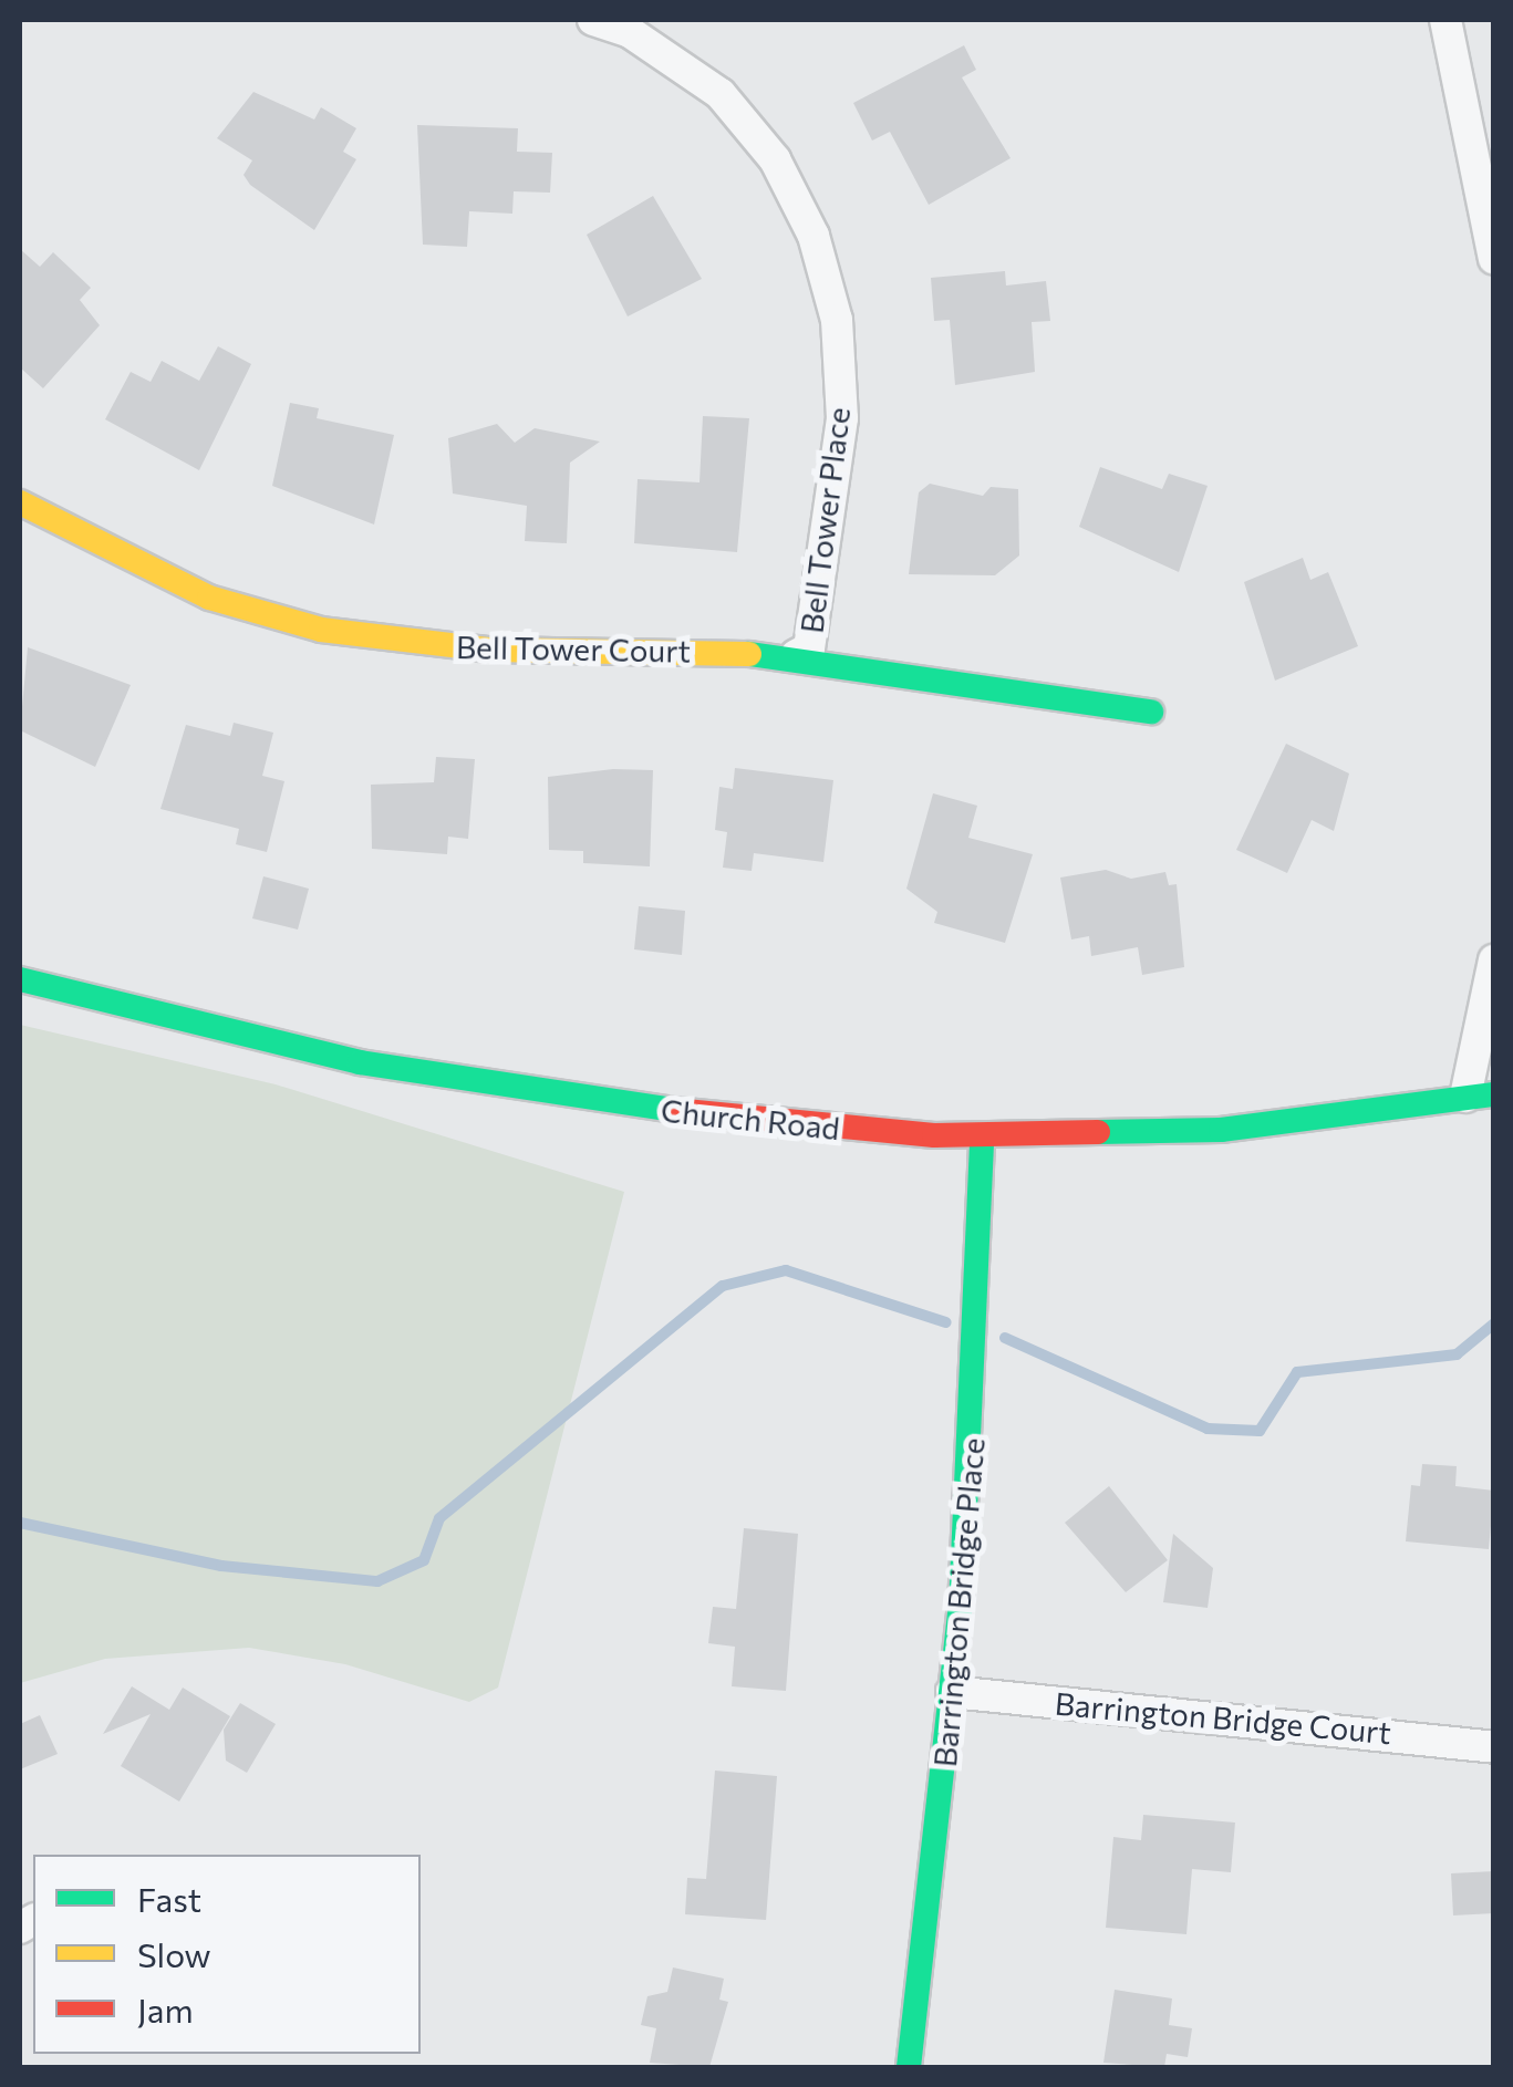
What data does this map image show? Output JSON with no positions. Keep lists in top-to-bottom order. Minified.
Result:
{"streets":{"street":["Bell Tower Place","Bell Tower Court","Church Road","Barrington Bridge Place","Barrington Bridge Court"]},"crossings":[["Bell Tower Place","Bell Tower Court"],["Church Road","Barrington Bridge Place"],["Barrington Bridge Place","Barrington Bridge Court"]],"legend":["Fast","Slow","Jam"]}
